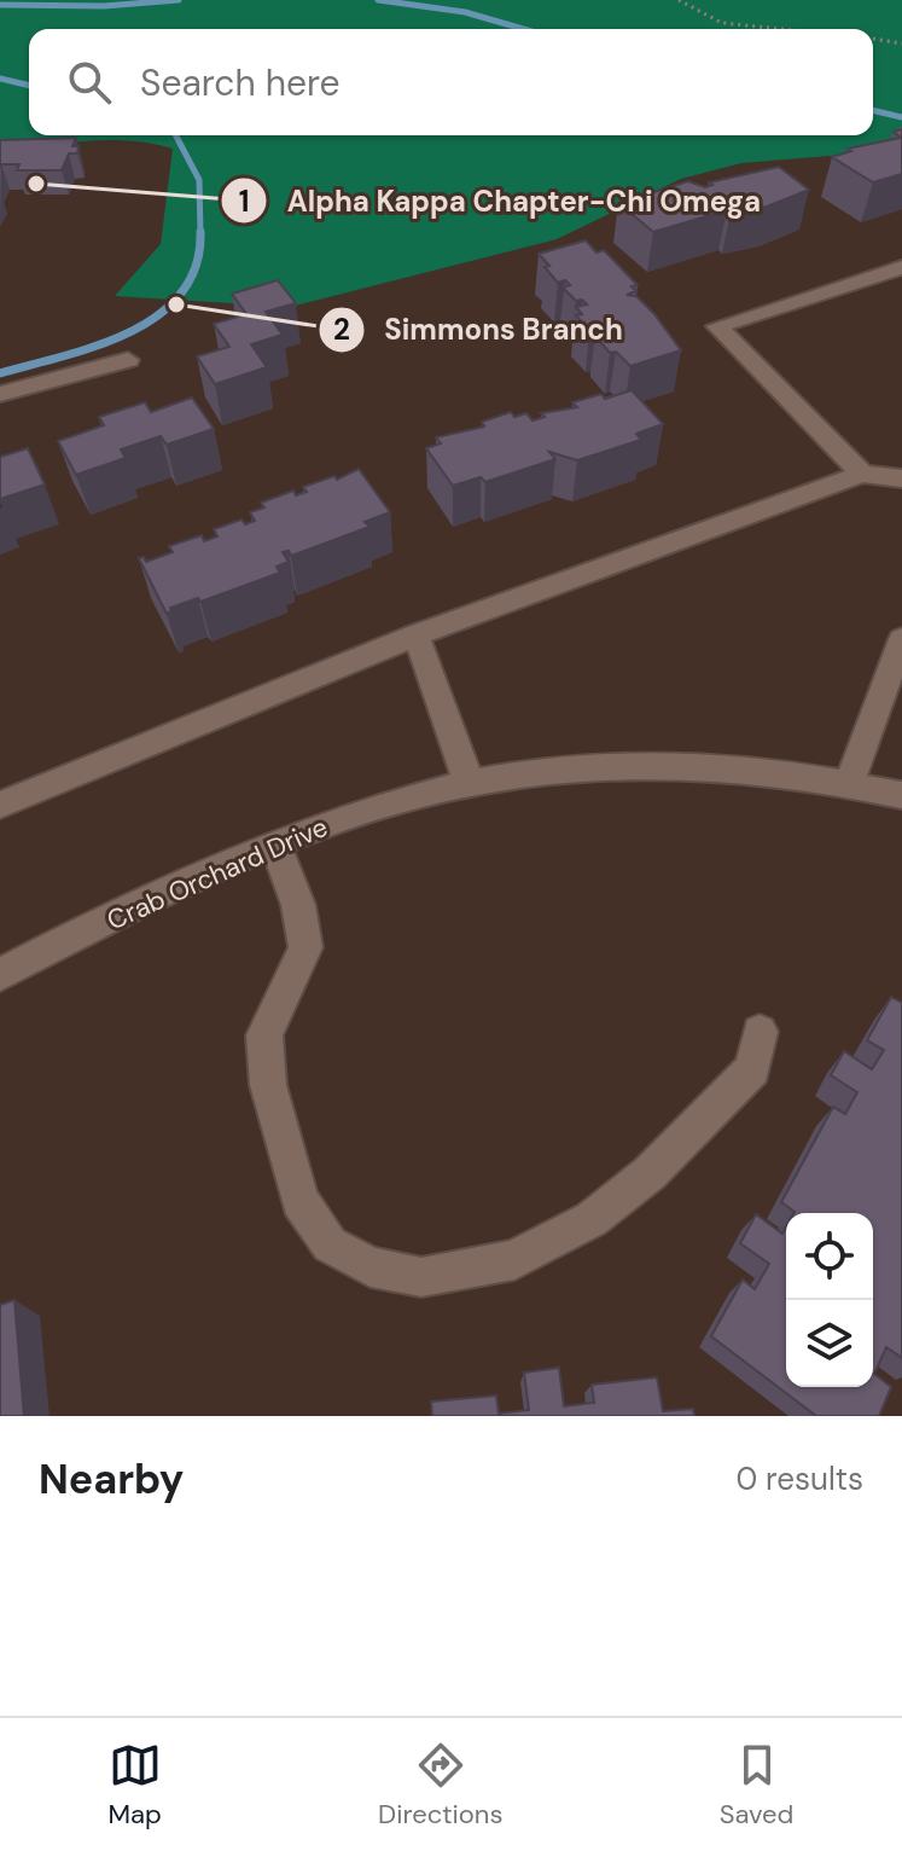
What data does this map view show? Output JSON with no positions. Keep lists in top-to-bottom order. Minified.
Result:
{"streets":{"street":["Crab Orchard Drive"]},"places":["Alpha Kappa Chapter-Chi Omega","Simmons Branch"],"page":{"search":"Search here","heading":["Nearby","0 results"],"nav":["Map","Directions","Saved"]}}
